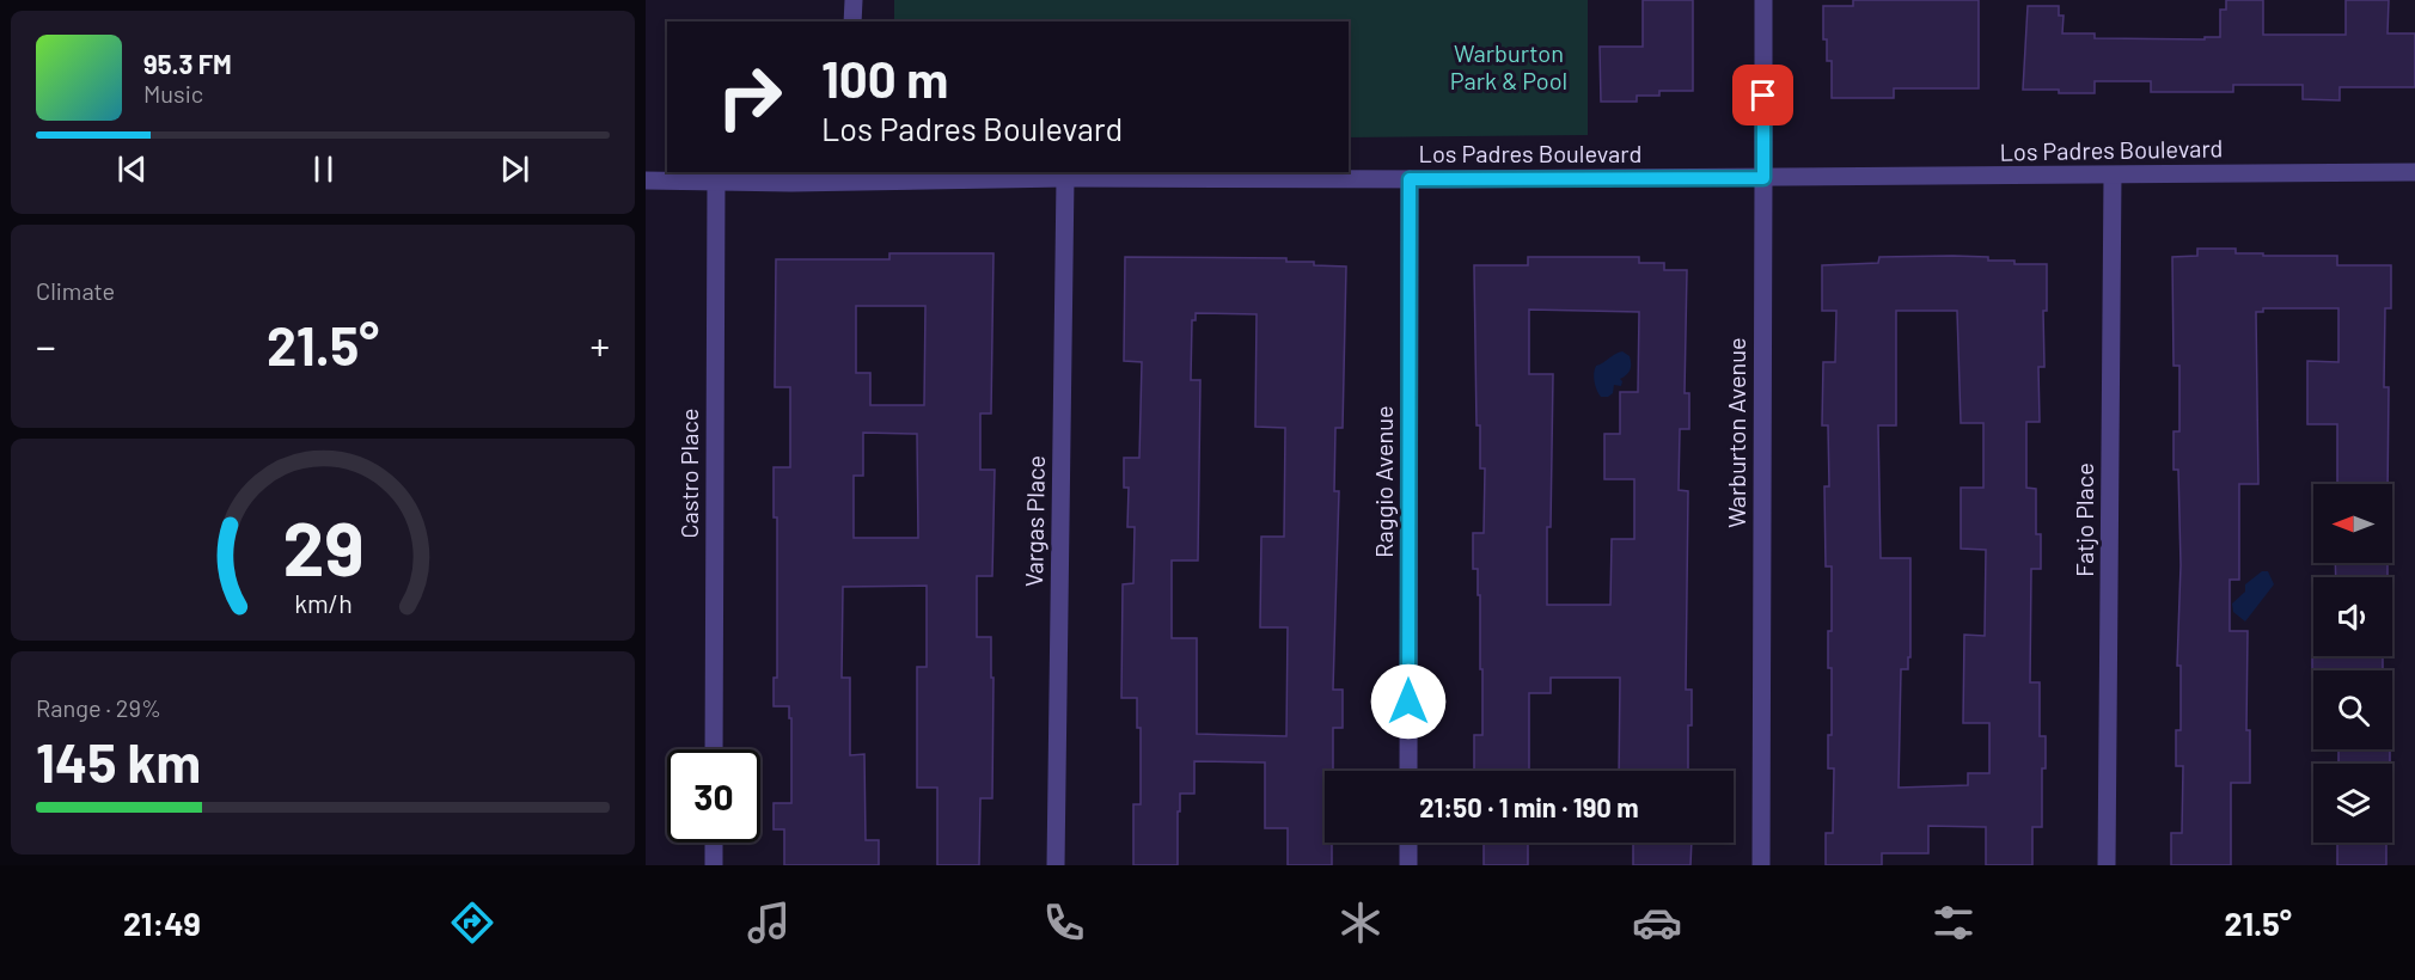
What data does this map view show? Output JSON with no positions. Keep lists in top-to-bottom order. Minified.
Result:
{"streets":{"street":["Los Padres Boulevard","Warburton Avenue","Castro Place","Raggio Avenue","Fatjo Place","Vargas Place"]},"crossings":[["Los Padres Boulevard","Warburton Avenue"],["Los Padres Boulevard","Castro Place"],["Los Padres Boulevard","Raggio Avenue"],["Los Padres Boulevard","Fatjo Place"],["Los Padres Boulevard","Vargas Place"]],"parks":["Warburton Park & Pool"],"north":"left","page":{"turn":["100 m","Los Padres Boulevard"],"song":["95.3 FM","Music"],"tile":["Climate",["Range · 29%","145 km"]],"heat":["−","21.5°","+"],"limit":"30","trip":"21:50 · 1 min · 190 m","tabs":["21:49","21.5°"],"gauge":["29","km/h"]}}
